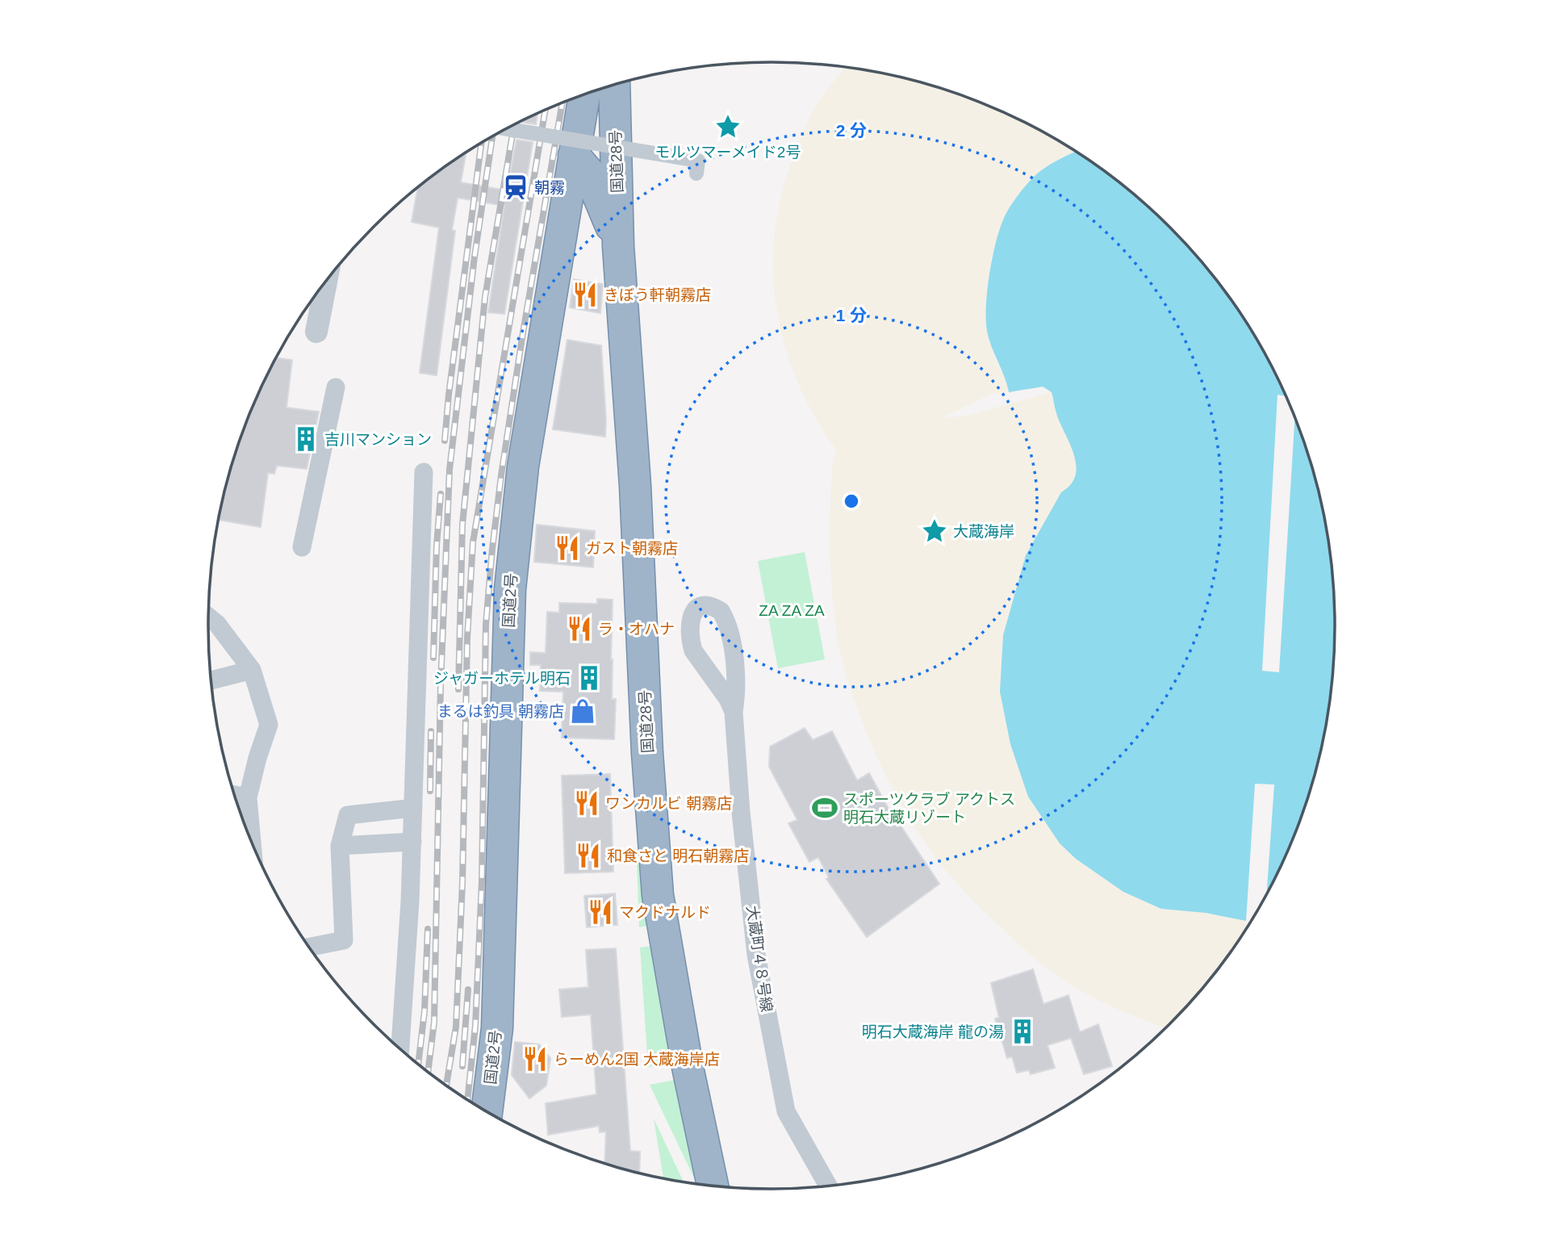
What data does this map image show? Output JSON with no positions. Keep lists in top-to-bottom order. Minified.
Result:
{"streets":{"highway":["国道28号","国道2号"],"street":["大蔵町４８号線"]},"crossings":[["国道28号","国道2号"]],"parks":["ZA ZA ZA"],"places":{"place":["モルツマーメイド2号","大蔵海岸"],"station":["朝霧"],"restaurant":["きぼう軒朝霧店","ガスト朝霧店","ラ・オハナ","ワンカルビ 朝霧店","和食さと 明石朝霧店","マクドナルド","らーめん2国 大蔵海岸店"],"building":["吉川マンション","ジャガーホテル明石","明石大蔵海岸 龍の湯"],"shop":["まるは釣具 朝霧店"],"sports":["スポーツクラブ アクトス 明石大蔵リゾート"]},"rings":["2 分","1 分"]}
